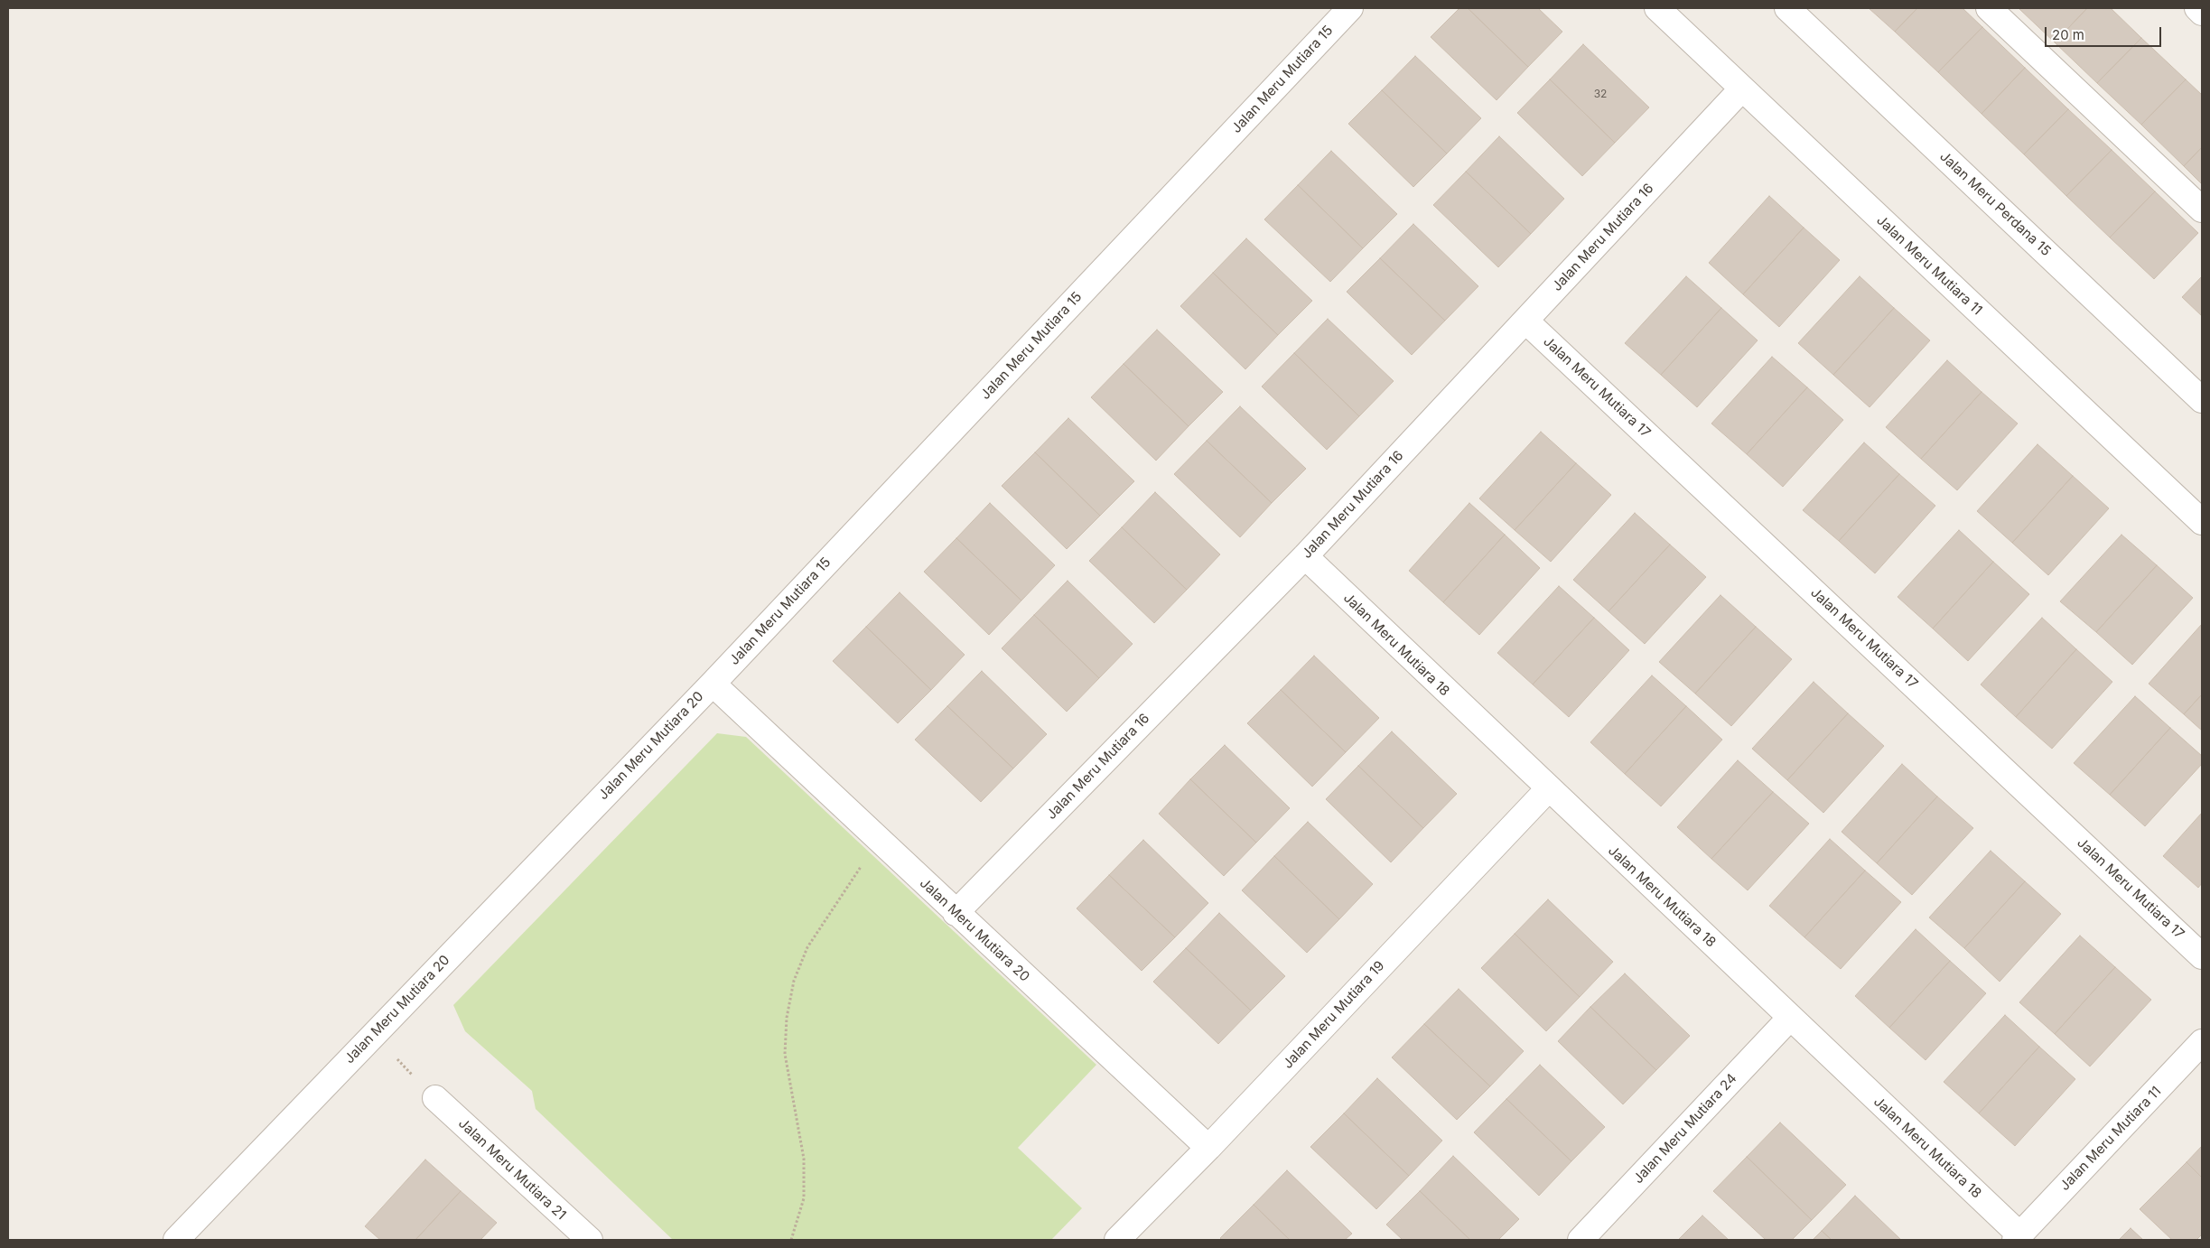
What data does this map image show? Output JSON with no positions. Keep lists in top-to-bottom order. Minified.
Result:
{"streets":{"street":["Jalan Meru Mutiara 15","Jalan Meru Perdana 15","Jalan Meru Mutiara 16","Jalan Meru Mutiara 11","Jalan Meru Mutiara 17","Jalan Meru Mutiara 18","Jalan Meru Mutiara 20","Jalan Meru Mutiara 19","Jalan Meru Mutiara 24","Jalan Meru Mutiara 21"]},"crossings":[["Jalan Meru Mutiara 15","Jalan Meru Mutiara 20"],["Jalan Meru Mutiara 16","Jalan Meru Mutiara 11"],["Jalan Meru Mutiara 16","Jalan Meru Mutiara 17"],["Jalan Meru Mutiara 16","Jalan Meru Mutiara 18"],["Jalan Meru Mutiara 16","Jalan Meru Mutiara 20"],["Jalan Meru Mutiara 11","Jalan Meru Mutiara 18"],["Jalan Meru Mutiara 18","Jalan Meru Mutiara 19"],["Jalan Meru Mutiara 18","Jalan Meru Mutiara 24"],["Jalan Meru Mutiara 20","Jalan Meru Mutiara 19"]],"house_numbers":["32"],"scale_bar":"20 m"}
